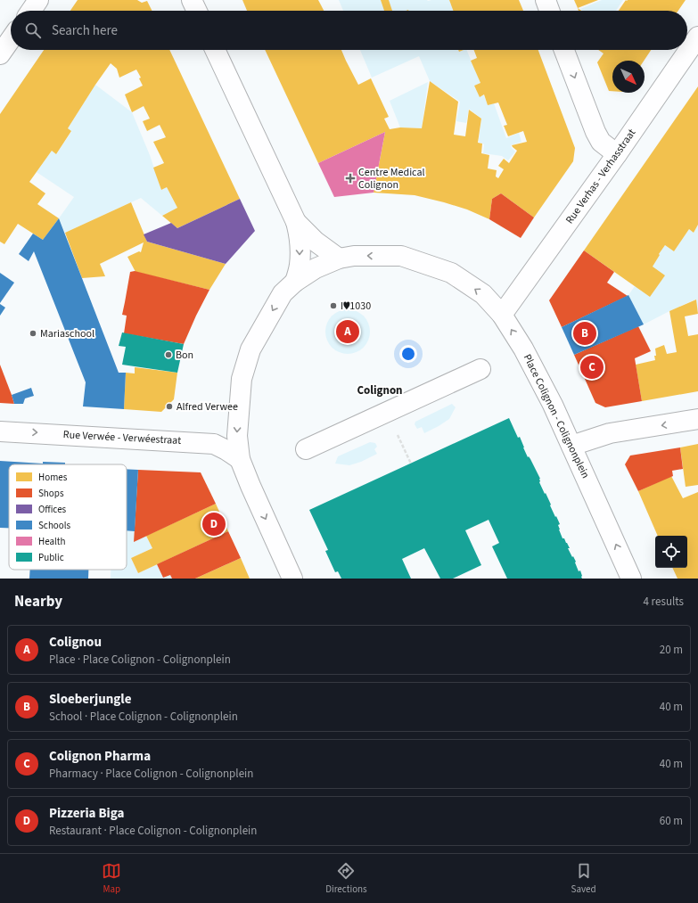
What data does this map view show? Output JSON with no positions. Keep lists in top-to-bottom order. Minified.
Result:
{"streets":{"street":["Rue Verhas - Verhasstraat","Place Colignon - Colignonplein","Rue Verwée - Verwéestraat"]},"crossings":[["Rue Verhas - Verhasstraat","Place Colignon - Colignonplein"],["Place Colignon - Colignonplein","Rue Verwée - Verwéestraat"]],"one_way":["Rue Verwée - Verwéestraat"],"districts":["Colignon"],"places":{"health":["Centre Medical Colignon"],"other":["I♥1030","Mariaschool","Bon","Alfred Verwee"]},"legend":["Homes","Shops","Offices","Schools","Health","Public"],"north":"bottom right","page":{"search":"Search here","pins":["A","B","C","D"],"heading":["Nearby","4 results"],"list":[{"mark":"A","name":"Colignou","note":"Place · Place Colignon - Colignonplein","value":"20 m"},{"mark":"B","name":"Sloeberjungle","note":"School · Place Colignon - Colignonplein","value":"40 m"},{"mark":"C","name":"Colignon Pharma","note":"Pharmacy · Place Colignon - Colignonplein","value":"40 m"},{"mark":"D","name":"Pizzeria Biga","note":"Restaurant · Place Colignon - Colignonplein","value":"60 m"}],"nav":["Map","Directions","Saved"]}}
